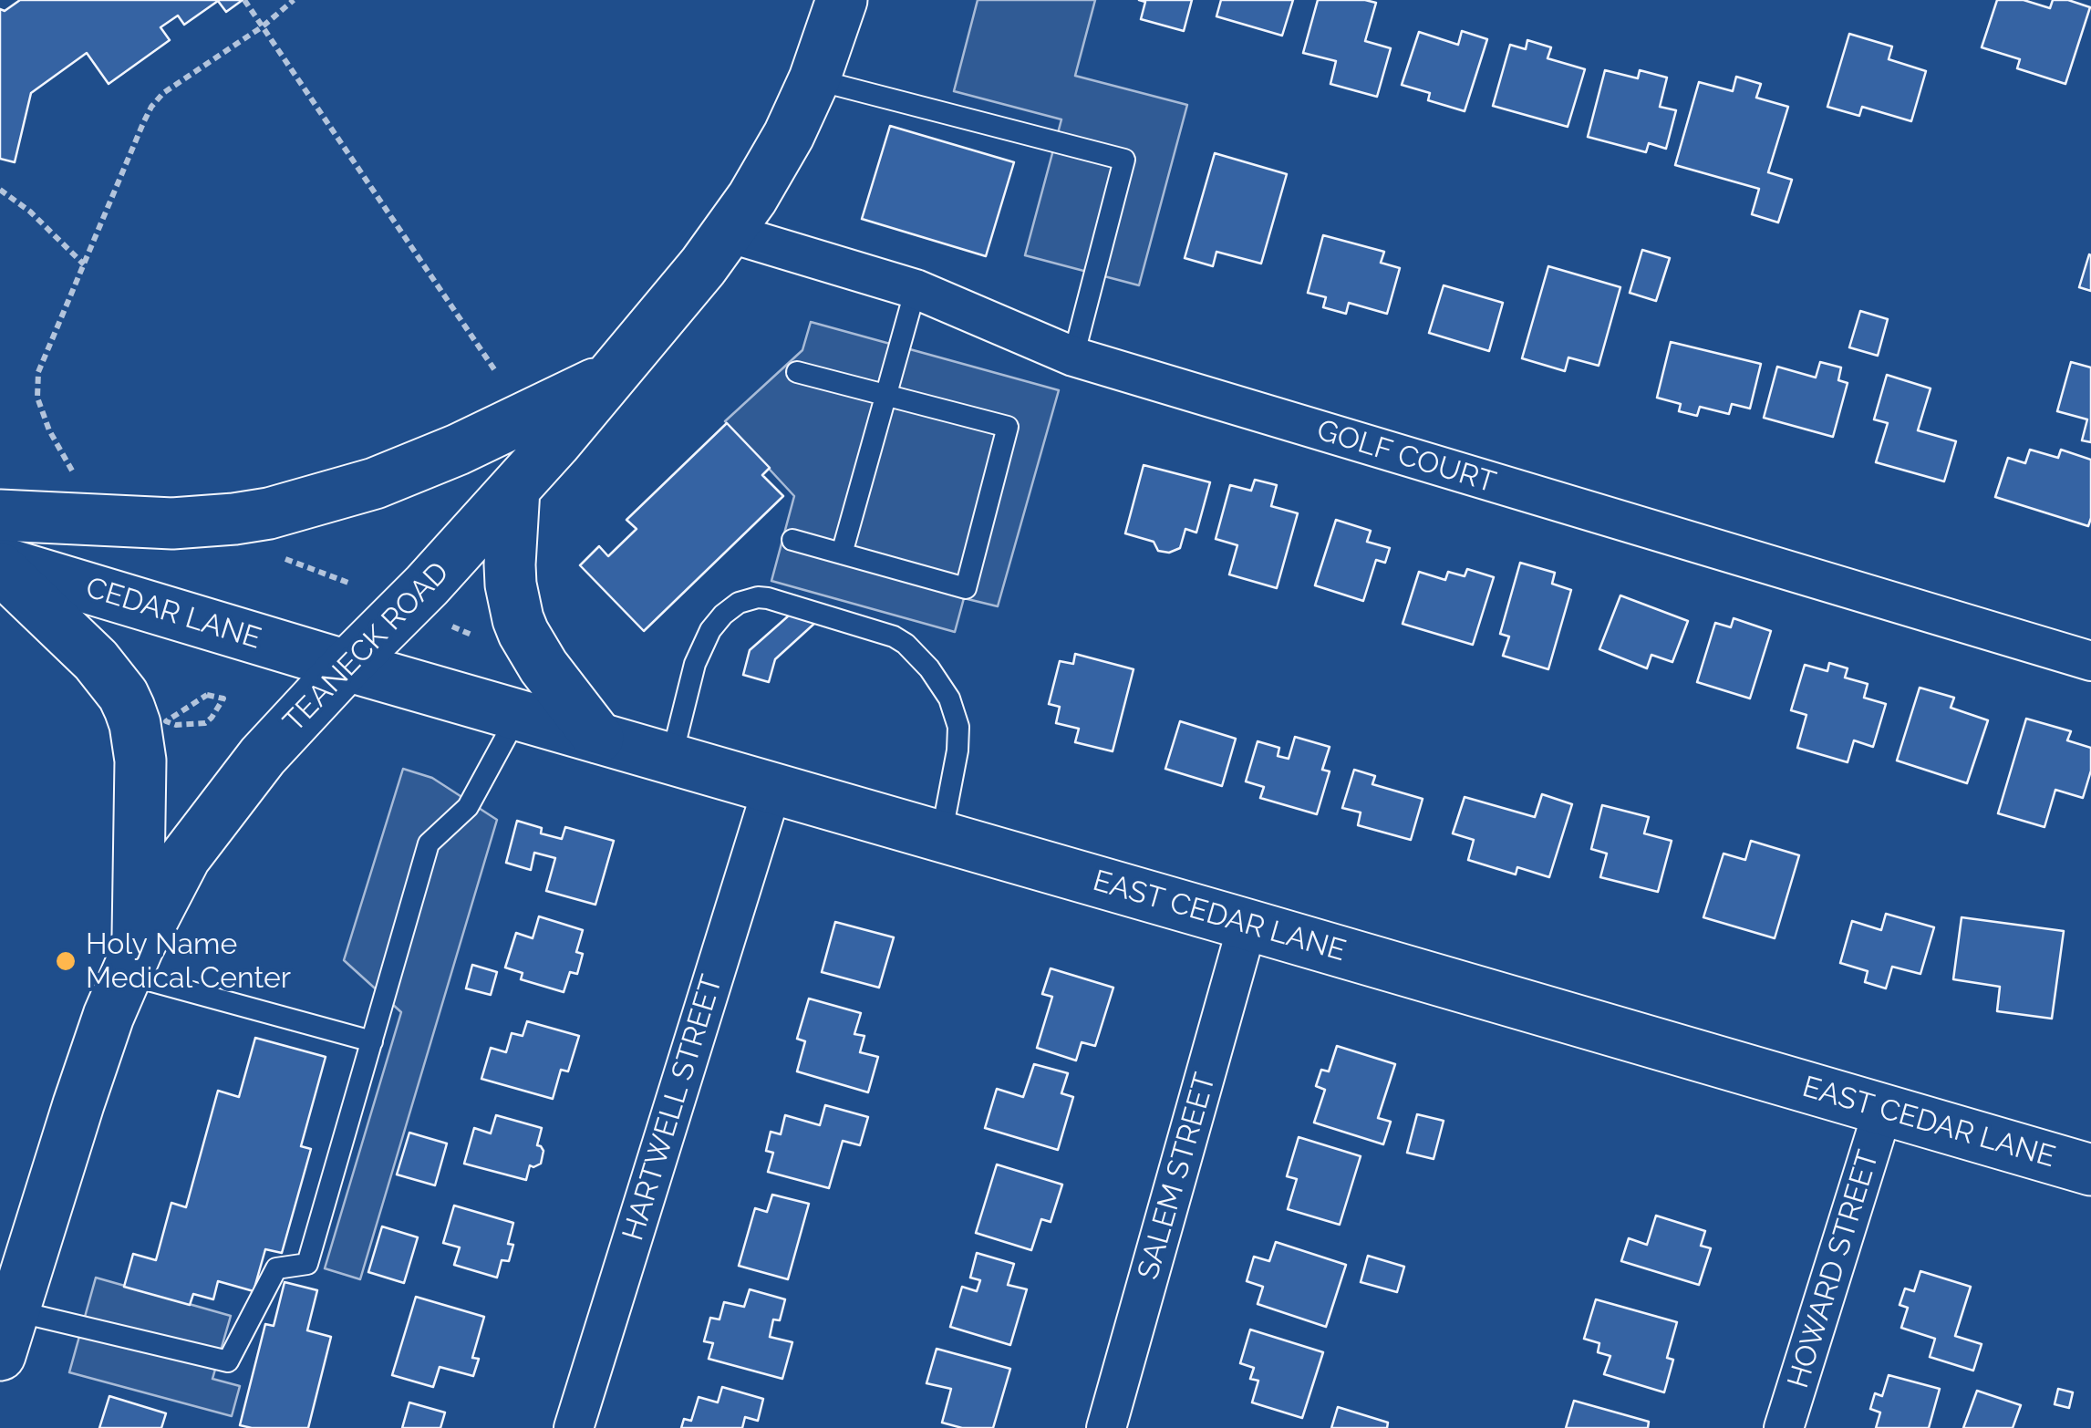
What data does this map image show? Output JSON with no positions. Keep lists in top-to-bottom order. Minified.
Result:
{"streets":{"main road":["CEDAR LANE","TEANECK ROAD","EAST CEDAR LANE"],"street":["GOLF COURT","HARTWELL STREET","SALEM STREET","HOWARD STREET"]},"crossings":[["GOLF COURT","TEANECK ROAD"],["CEDAR LANE","TEANECK ROAD"],["CEDAR LANE","EAST CEDAR LANE"],["TEANECK ROAD","EAST CEDAR LANE"],["EAST CEDAR LANE","HARTWELL STREET"],["EAST CEDAR LANE","SALEM STREET"],["EAST CEDAR LANE","HOWARD STREET"]],"places":["Holy Name Medical Center"]}
